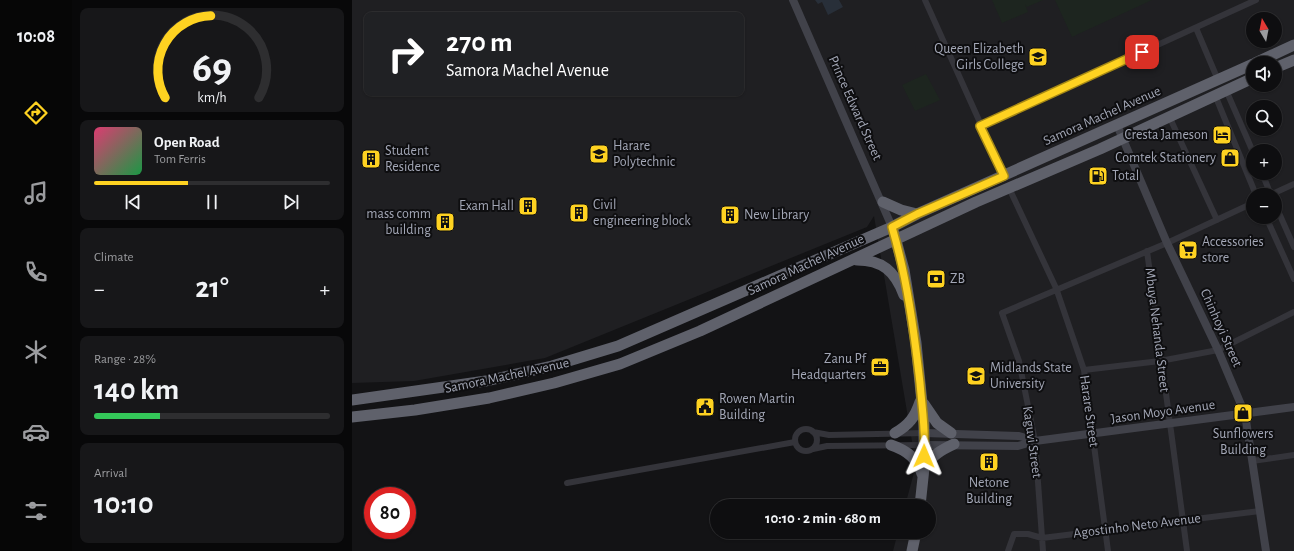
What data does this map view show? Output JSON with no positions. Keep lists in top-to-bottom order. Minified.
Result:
{"streets":{"highway":["Samora Machel Avenue"],"street":["Prince Edward Street","Chinhoyi Street","Mbuya Nehanda Street","Harare Street","Jason Moyo Avenue","Kaguvi Street","Agostinho Neto Avenue"]},"crossings":[["Prince Edward Street","Samora Machel Avenue"],["Samora Machel Avenue","Chinhoyi Street"],["Samora Machel Avenue","Harare Street"],["Chinhoyi Street","Jason Moyo Avenue"],["Chinhoyi Street","Agostinho Neto Avenue"],["Mbuya Nehanda Street","Jason Moyo Avenue"],["Mbuya Nehanda Street","Agostinho Neto Avenue"],["Harare Street","Jason Moyo Avenue"],["Harare Street","Kaguvi Street"],["Harare Street","Agostinho Neto Avenue"],["Jason Moyo Avenue","Kaguvi Street"],["Kaguvi Street","Agostinho Neto Avenue"]],"places":{"school or university":["Queen Elizabeth Girls College","Harare Polytechnic","Midlands State University"],"hotel":["Cresta Jameson"],"shop":["Comtek Stationery","Sunflowers Building"],"building":["Student Residence","Exam Hall","Civil engineering block","New Library","mass comm building","Netone Building"],"fuel station":["Total"],"supermarket":["Accessories store"],"bank":["ZB"],"office":["Zanu Pf Headquarters"],"public building":["Rowen Martin Building"]},"north":"top","page":{"tabs":"10:08","map_buttons":["+","−"],"turn":["270 m","Samora Machel Avenue"],"song":["Open Road","Tom Ferris"],"tile":["Climate",["Range · 28%","140 km"],["Arrival","10:10"]],"heat":["−","21°","+"],"limit":"80","trip":"10:10 · 2 min · 680 m","gauge":["69","km/h"]}}
